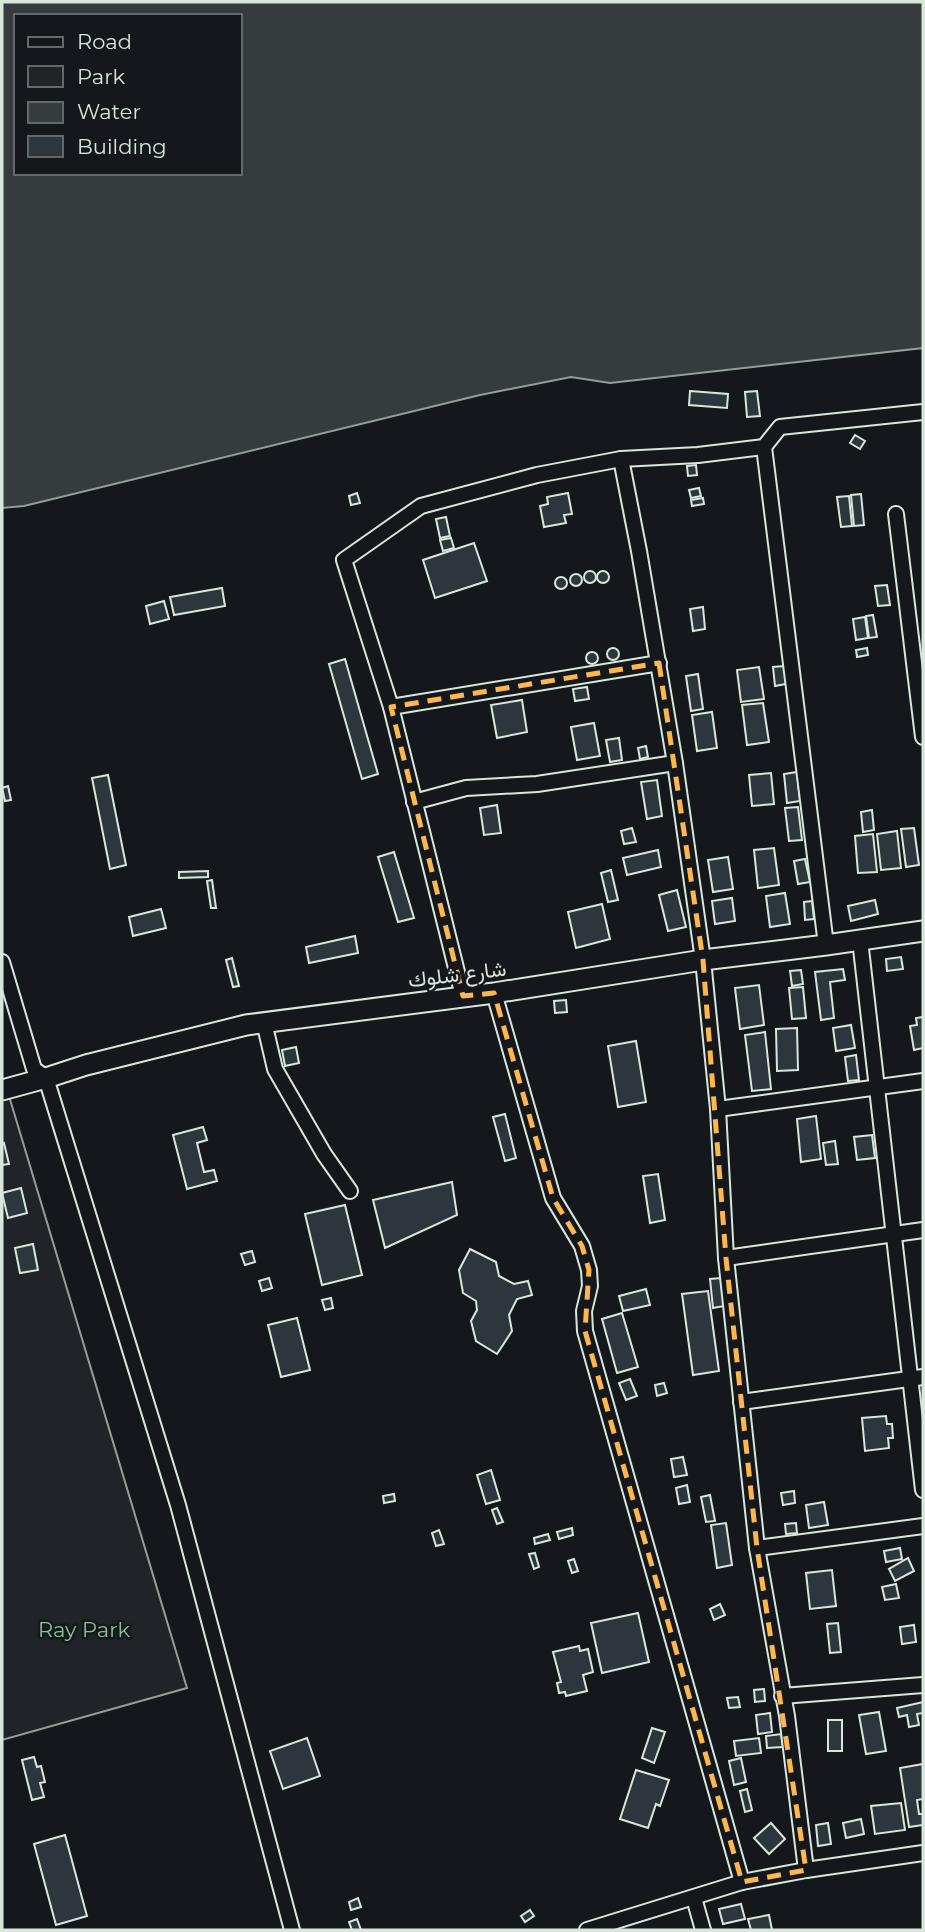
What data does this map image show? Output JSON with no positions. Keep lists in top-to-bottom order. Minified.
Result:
{"streets":{"street":["شارع شلوك"]},"parks":["Ray Park"],"legend":["Road","Park","Water","Building"]}
